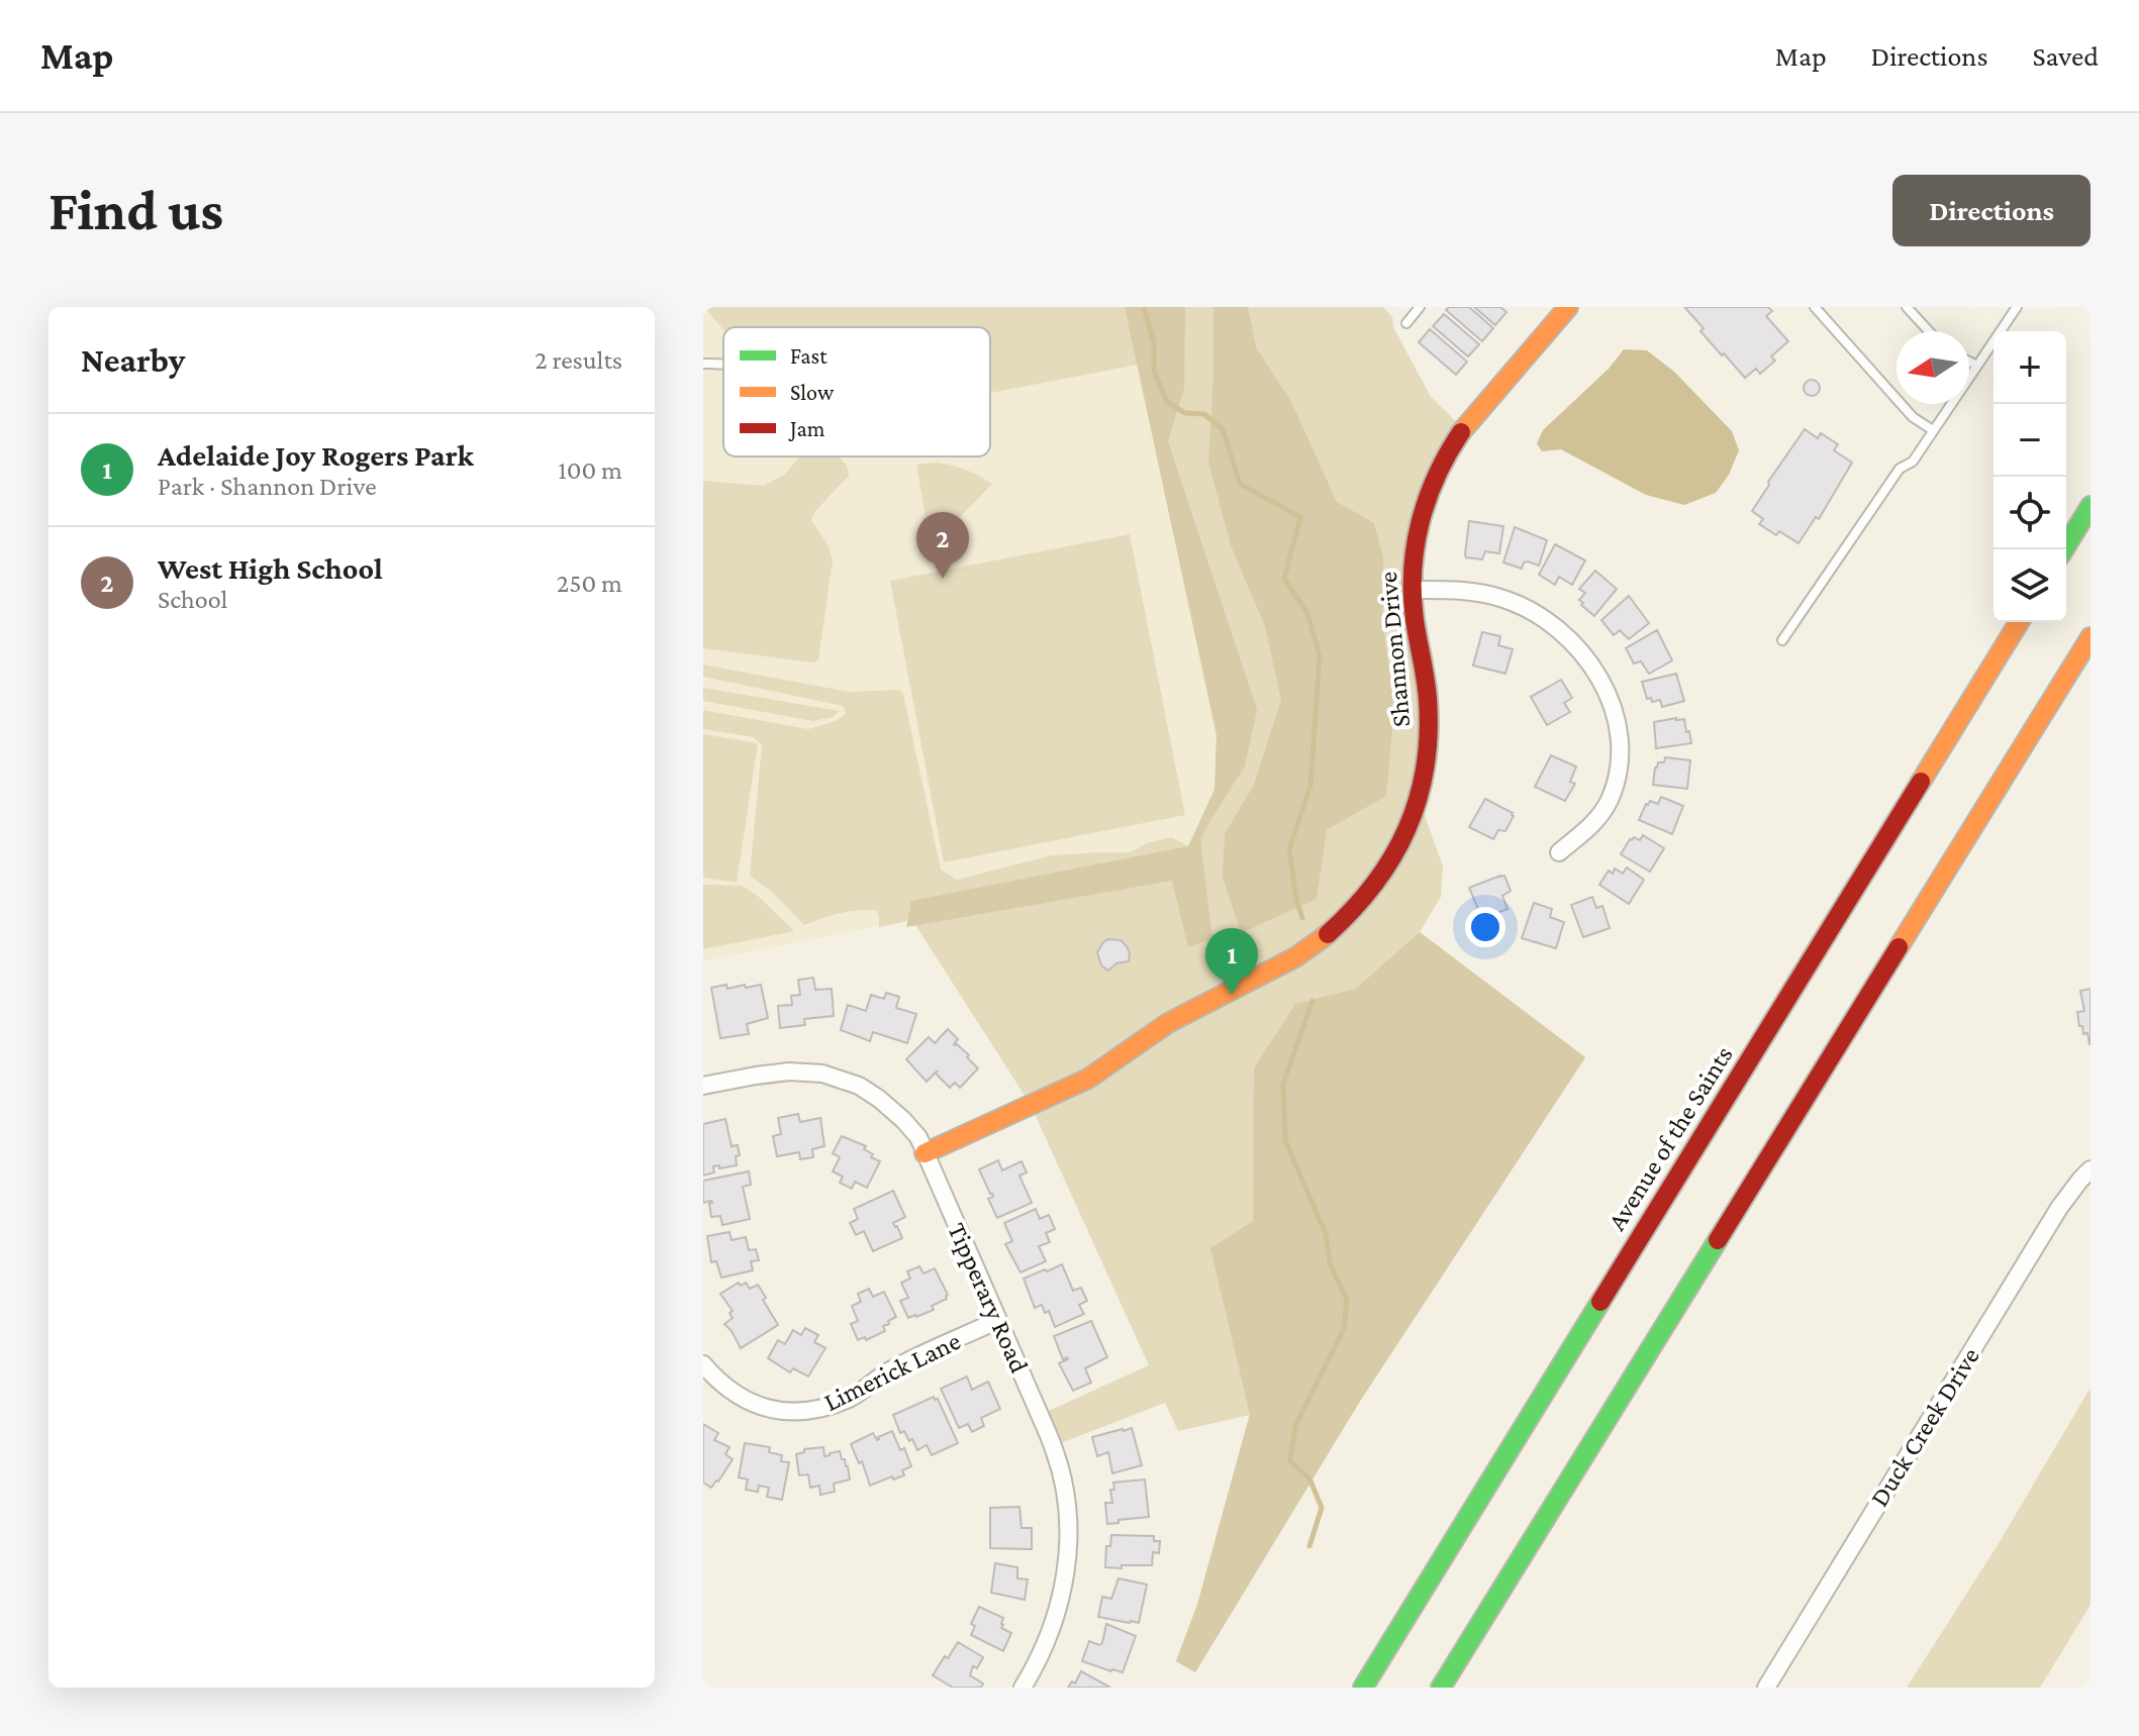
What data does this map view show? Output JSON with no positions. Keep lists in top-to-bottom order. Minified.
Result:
{"streets":{"main road":["Shannon Drive","Avenue of the Saints"],"street":["Tipperary Road","Limerick Lane","Duck Creek Drive"]},"crossings":[["Shannon Drive","Tipperary Road"],["Tipperary Road","Limerick Lane"]],"legend":["Fast","Slow","Jam"],"north":"left","page":{"header":"Map","nav":["Map","Directions","Saved"],"buttons":"Directions","title":"Find us","heading":["Nearby","2 results"],"map_buttons":["+","−"],"list":[{"mark":"1","name":"Adelaide Joy Rogers Park","note":"Park · Shannon Drive","value":"100 m"},{"mark":"2","name":"West High School","note":"School","value":"250 m"}],"pins":["2","1"]}}
